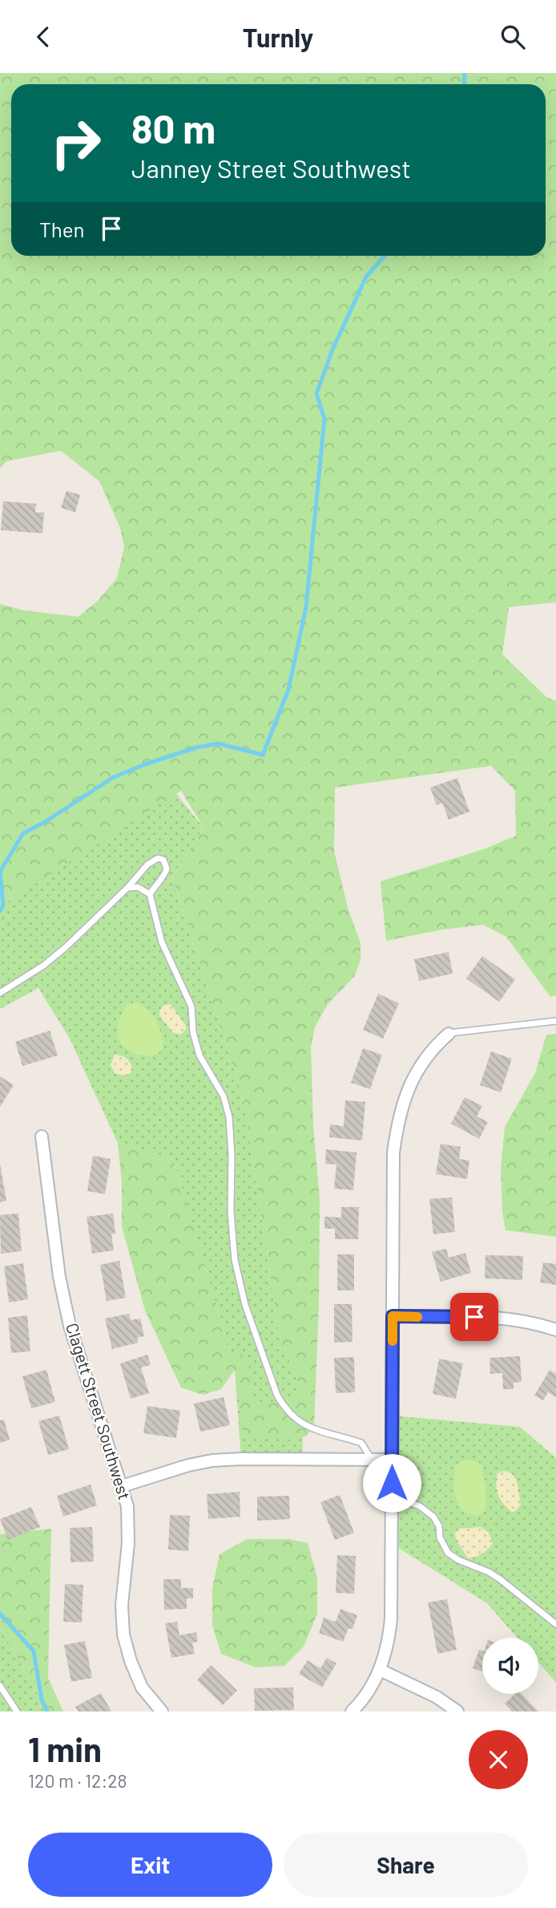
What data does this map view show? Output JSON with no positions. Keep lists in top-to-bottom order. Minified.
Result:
{"streets":{"street":["Clagett Street Southwest"]},"page":{"header":"Turnly","turn":["80 m","Janney Street Southwest"],"then":"Then","heading":["1 min","120 m · 12:28"],"buttons":["Exit","Share"]}}
